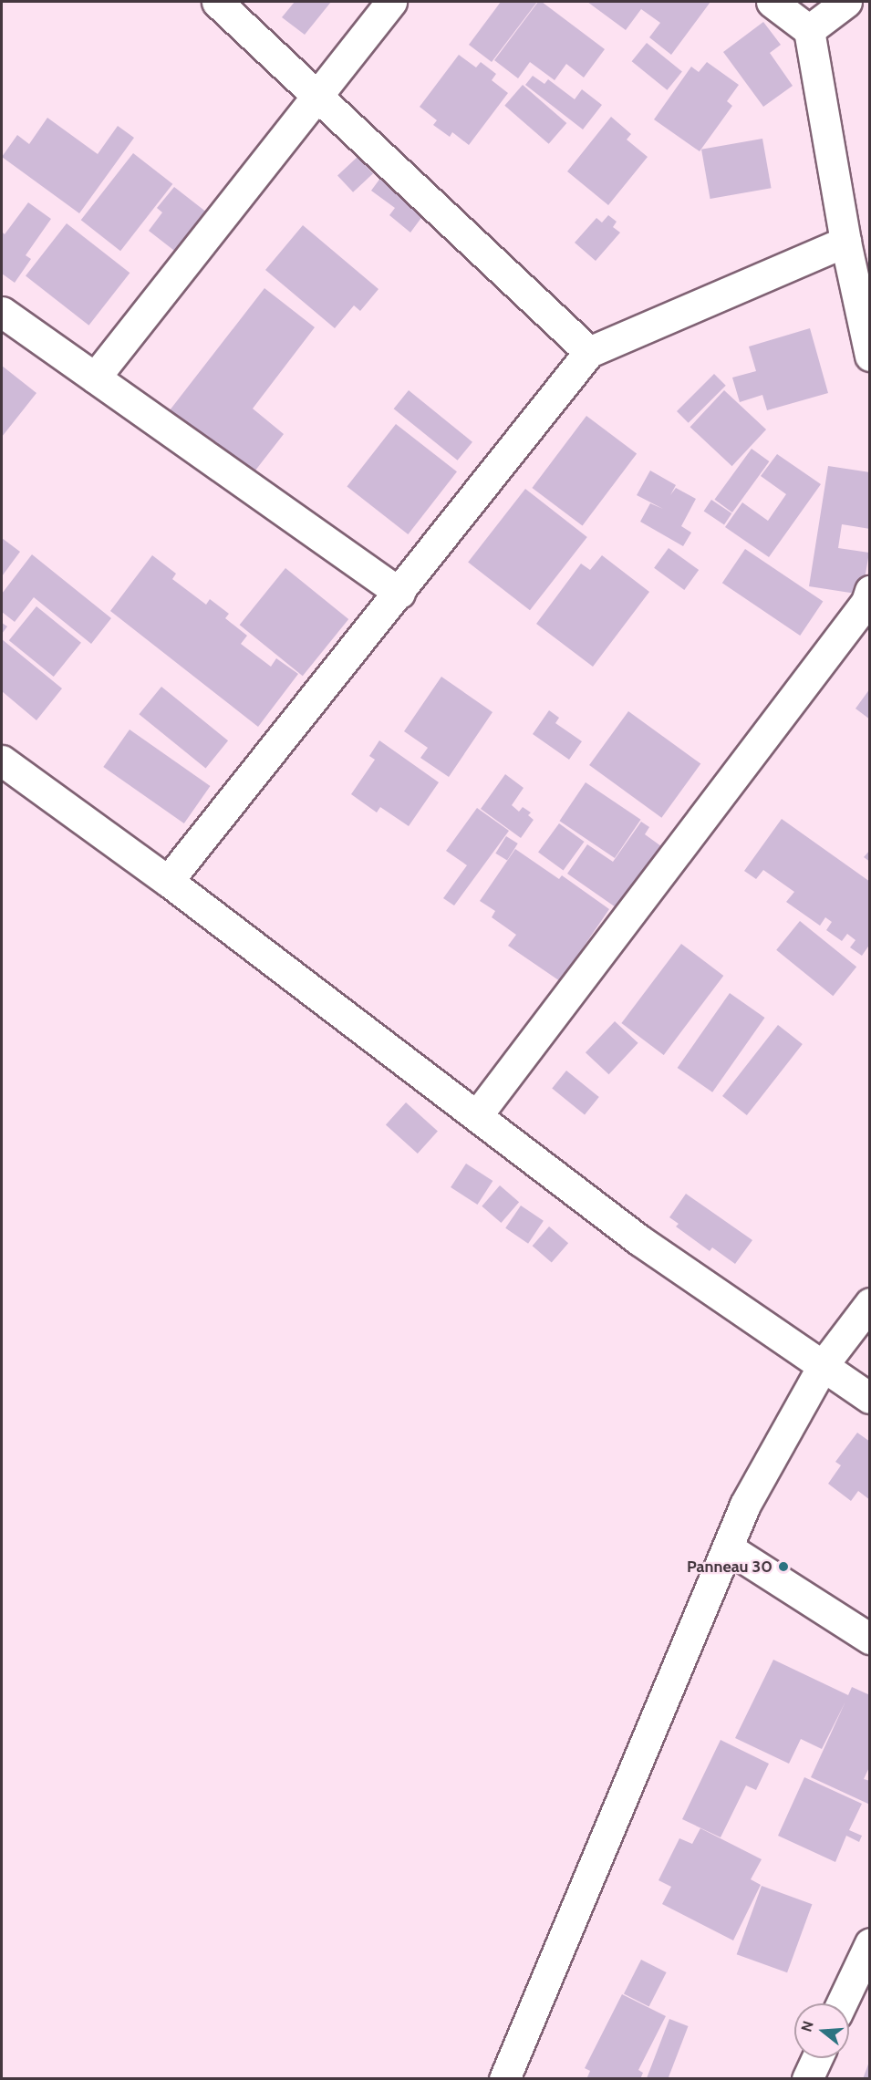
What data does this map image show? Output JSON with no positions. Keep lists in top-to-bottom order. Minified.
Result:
{"places":["Panneau 30"],"north":"left"}
